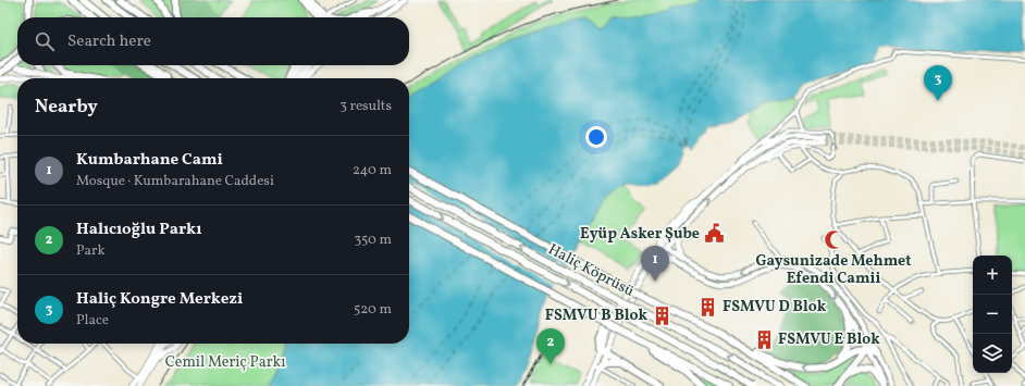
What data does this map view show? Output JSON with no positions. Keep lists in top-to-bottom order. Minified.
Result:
{"streets":{"highway":["Haliç Köprüsü"]},"parks":["Cemil Meriç Parkı"],"places":{"public building":["Eyüp Asker Şube"],"mosque":["Gaysunizade Mehmet Efendi Camii"],"building":["FSMVU D Blok","FSMVU B Blok","FSMVU E Blok"]},"page":{"search":"Search here","pins":["3","1","2"],"heading":["Nearby","3 results"],"list":[{"mark":"1","name":"Kumbarhane Cami","note":"Mosque · Kumbarahane Caddesi","value":"240 m"},{"mark":"2","name":"Halıcıoğlu Parkı","note":"Park","value":"350 m"},{"mark":"3","name":"Haliç Kongre Merkezi","note":"Place","value":"520 m"}],"map_buttons":["+","−"]}}
